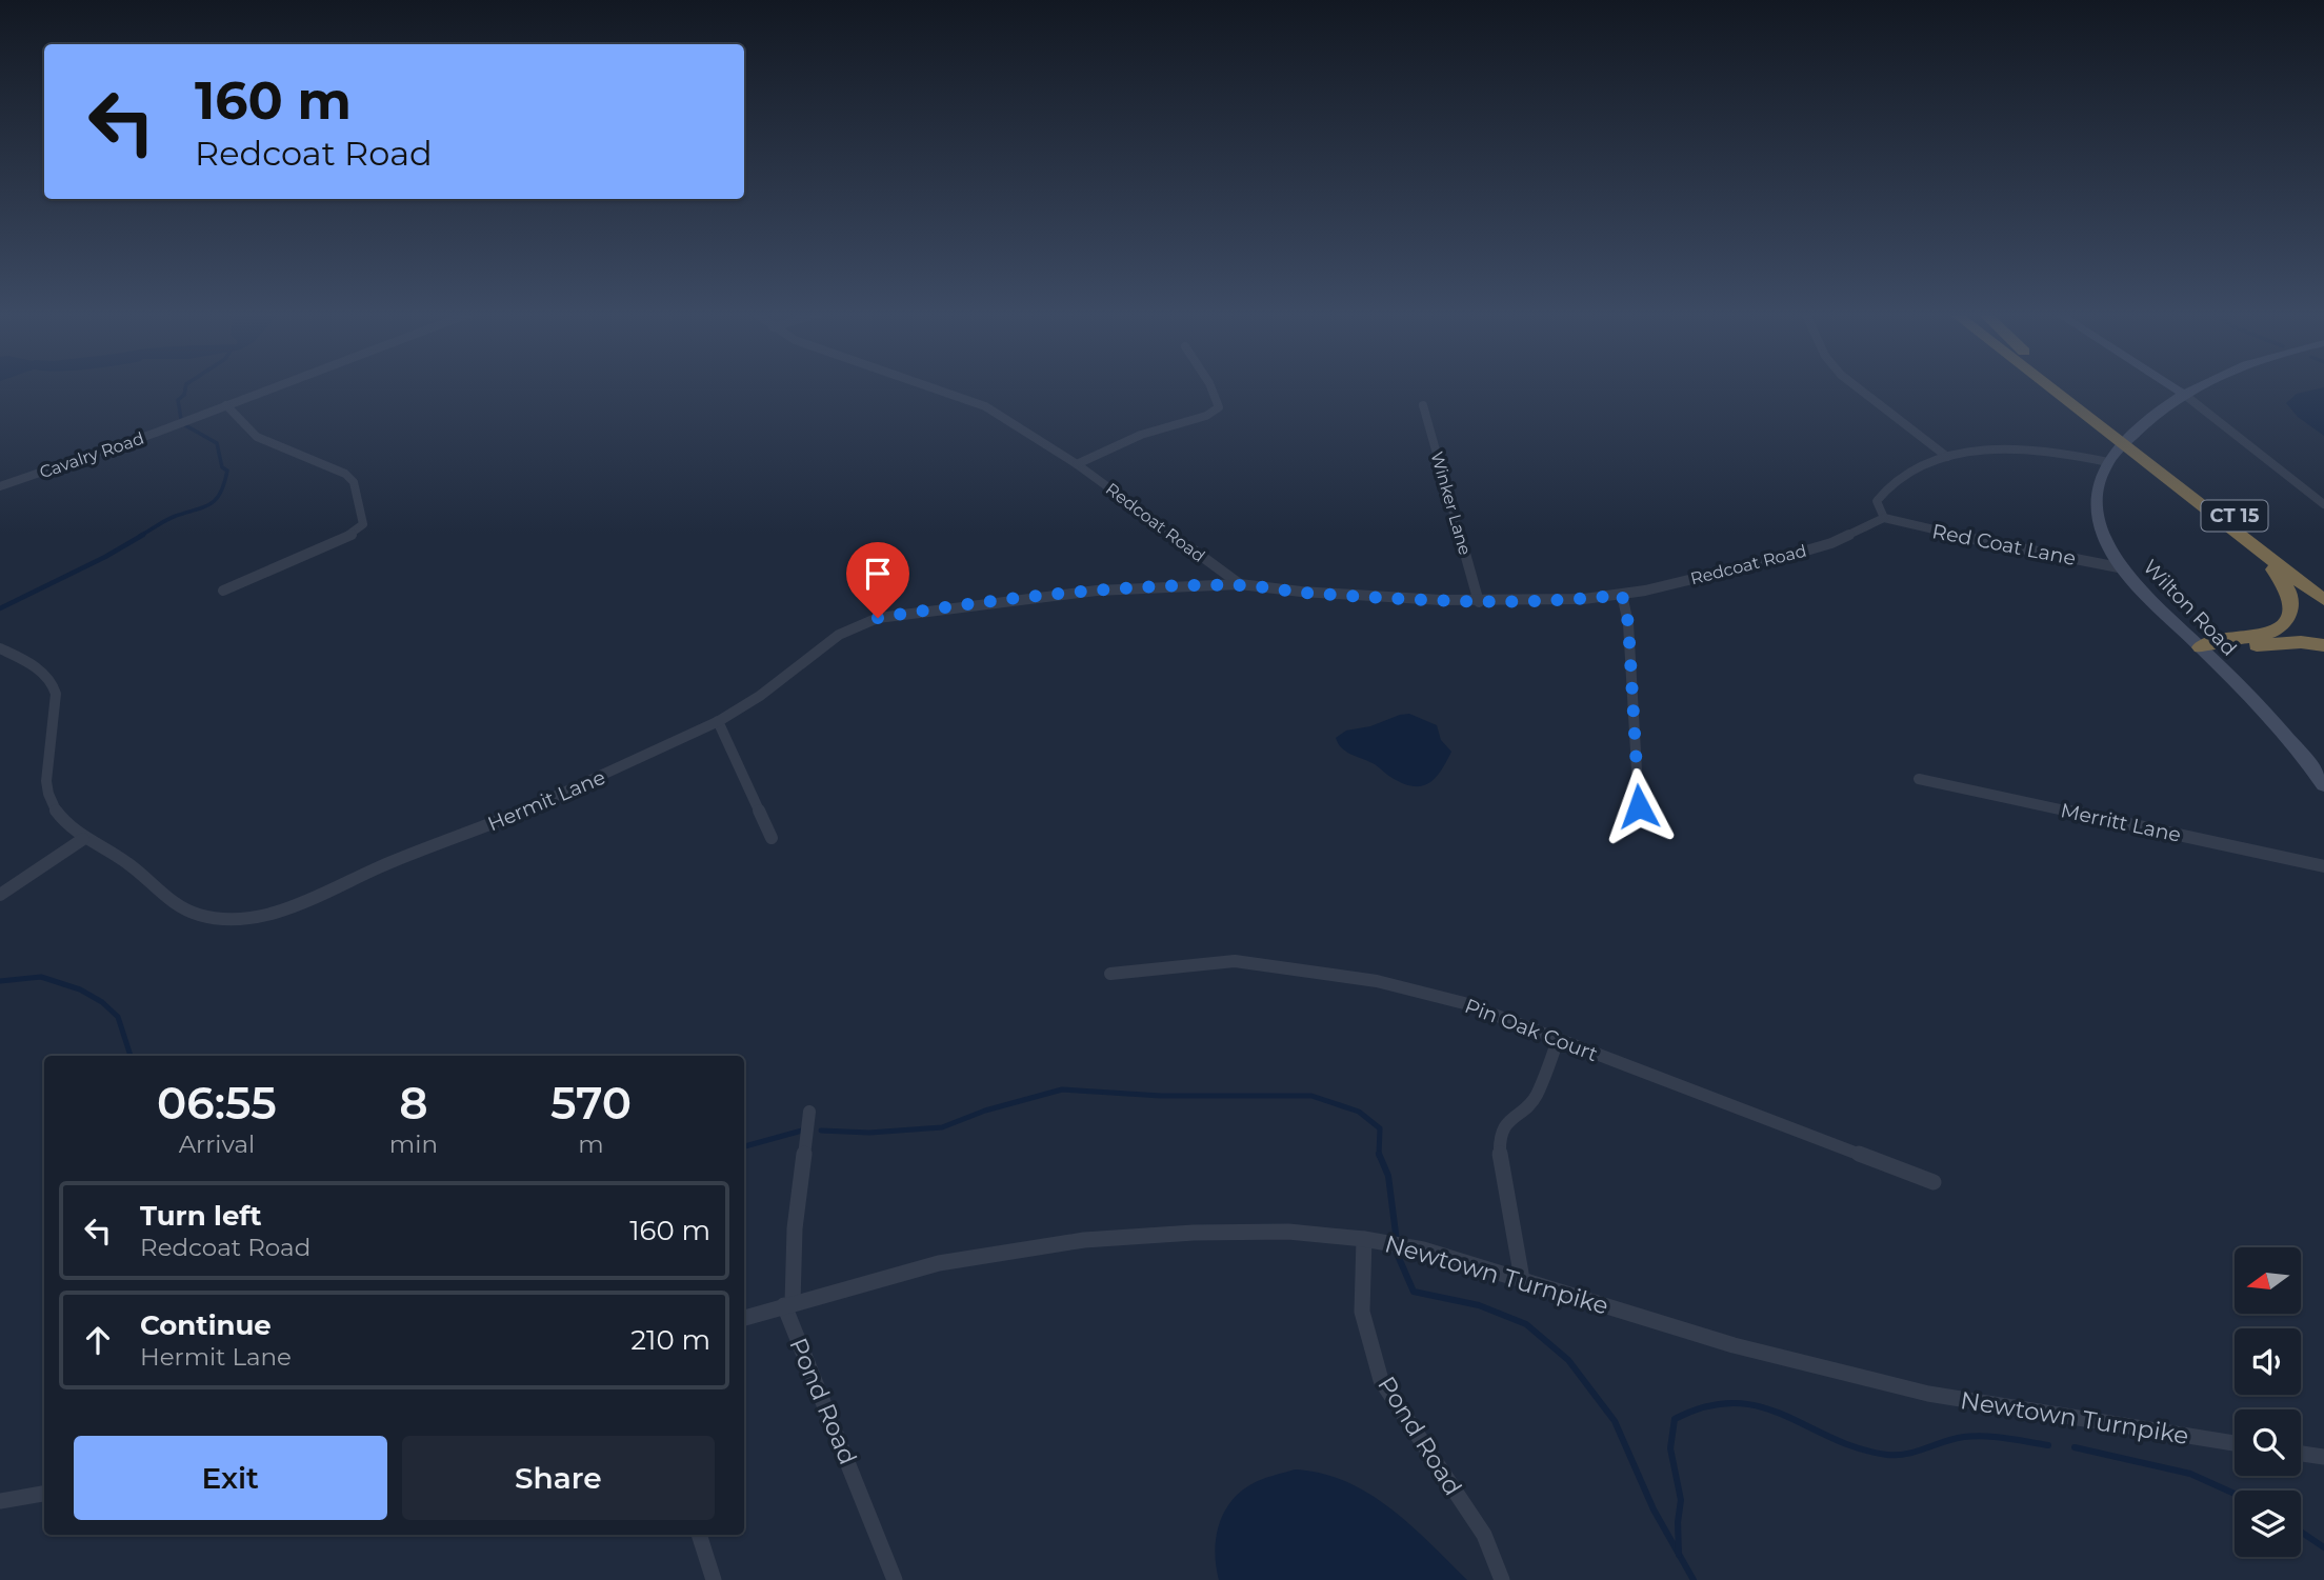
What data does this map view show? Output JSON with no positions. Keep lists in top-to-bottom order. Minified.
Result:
{"streets":{"highway":["CT 15"],"main road":["Wilton Road"],"street":["Cavalry Road","Winker Lane","Redcoat Road","Red Coat Lane","Hermit Lane","Merritt Lane","Pin Oak Court","Newtown Turnpike","Pond Road"]},"crossings":[["Winker Lane","Redcoat Road"],["Redcoat Road","Red Coat Lane"],["Redcoat Road","Hermit Lane"],["Red Coat Lane","Wilton Road"],["Newtown Turnpike","Pond Road"]],"north":"left","page":{"turn":["160 m","Redcoat Road"],"eta":["06:55","Arrival","8","min","570","m"],"list":[{"name":"Turn left","note":"Redcoat Road","value":"160 m"},{"name":"Continue","note":"Hermit Lane","value":"210 m"}],"buttons":["Exit","Share"]}}
